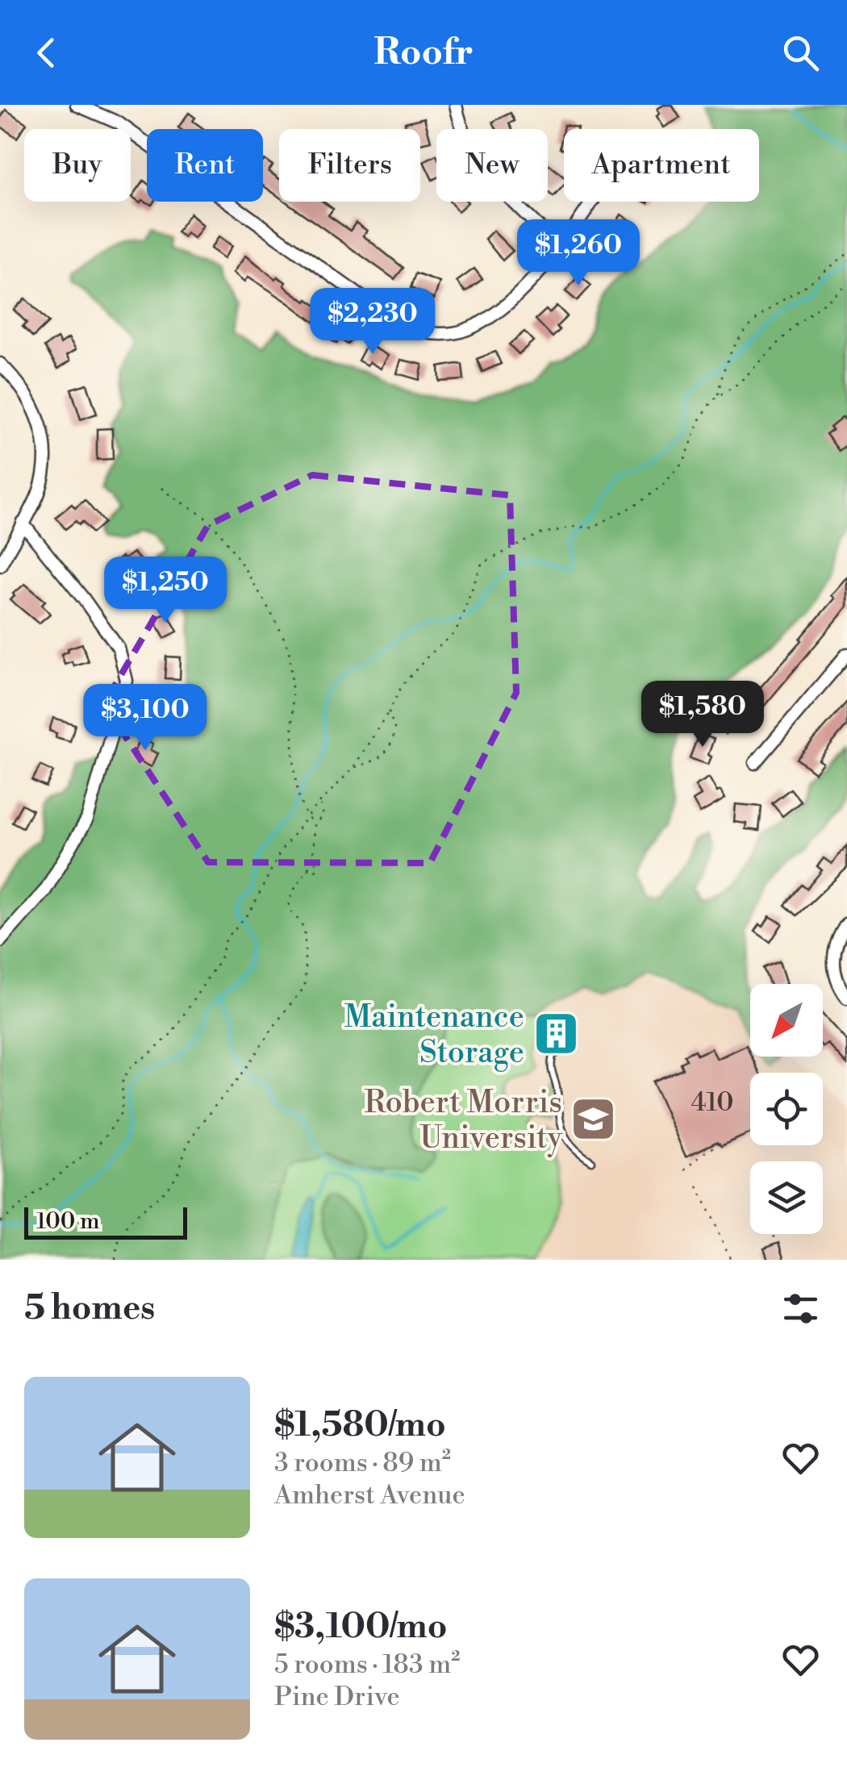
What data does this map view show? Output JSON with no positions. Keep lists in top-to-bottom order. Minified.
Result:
{"places":{"building":["Maintenance Storage"],"school or university":["Robert Morris University"]},"house_numbers":["410"],"scale_bar":"100 m","north":"bottom left","page":{"header":"Roofr","chip":["Buy","Rent","Filters","New","Apartment"],"price":["$1,260","$2,230","$1,250","$1,580","$3,100"],"scale":"100 m","heading":"5 homes","list":[{"name":"$1,580/mo","note":"3 rooms · 89 m² · Amherst Avenue"},{"name":"$3,100/mo","note":"5 rooms · 183 m² · Pine Drive"}]}}
